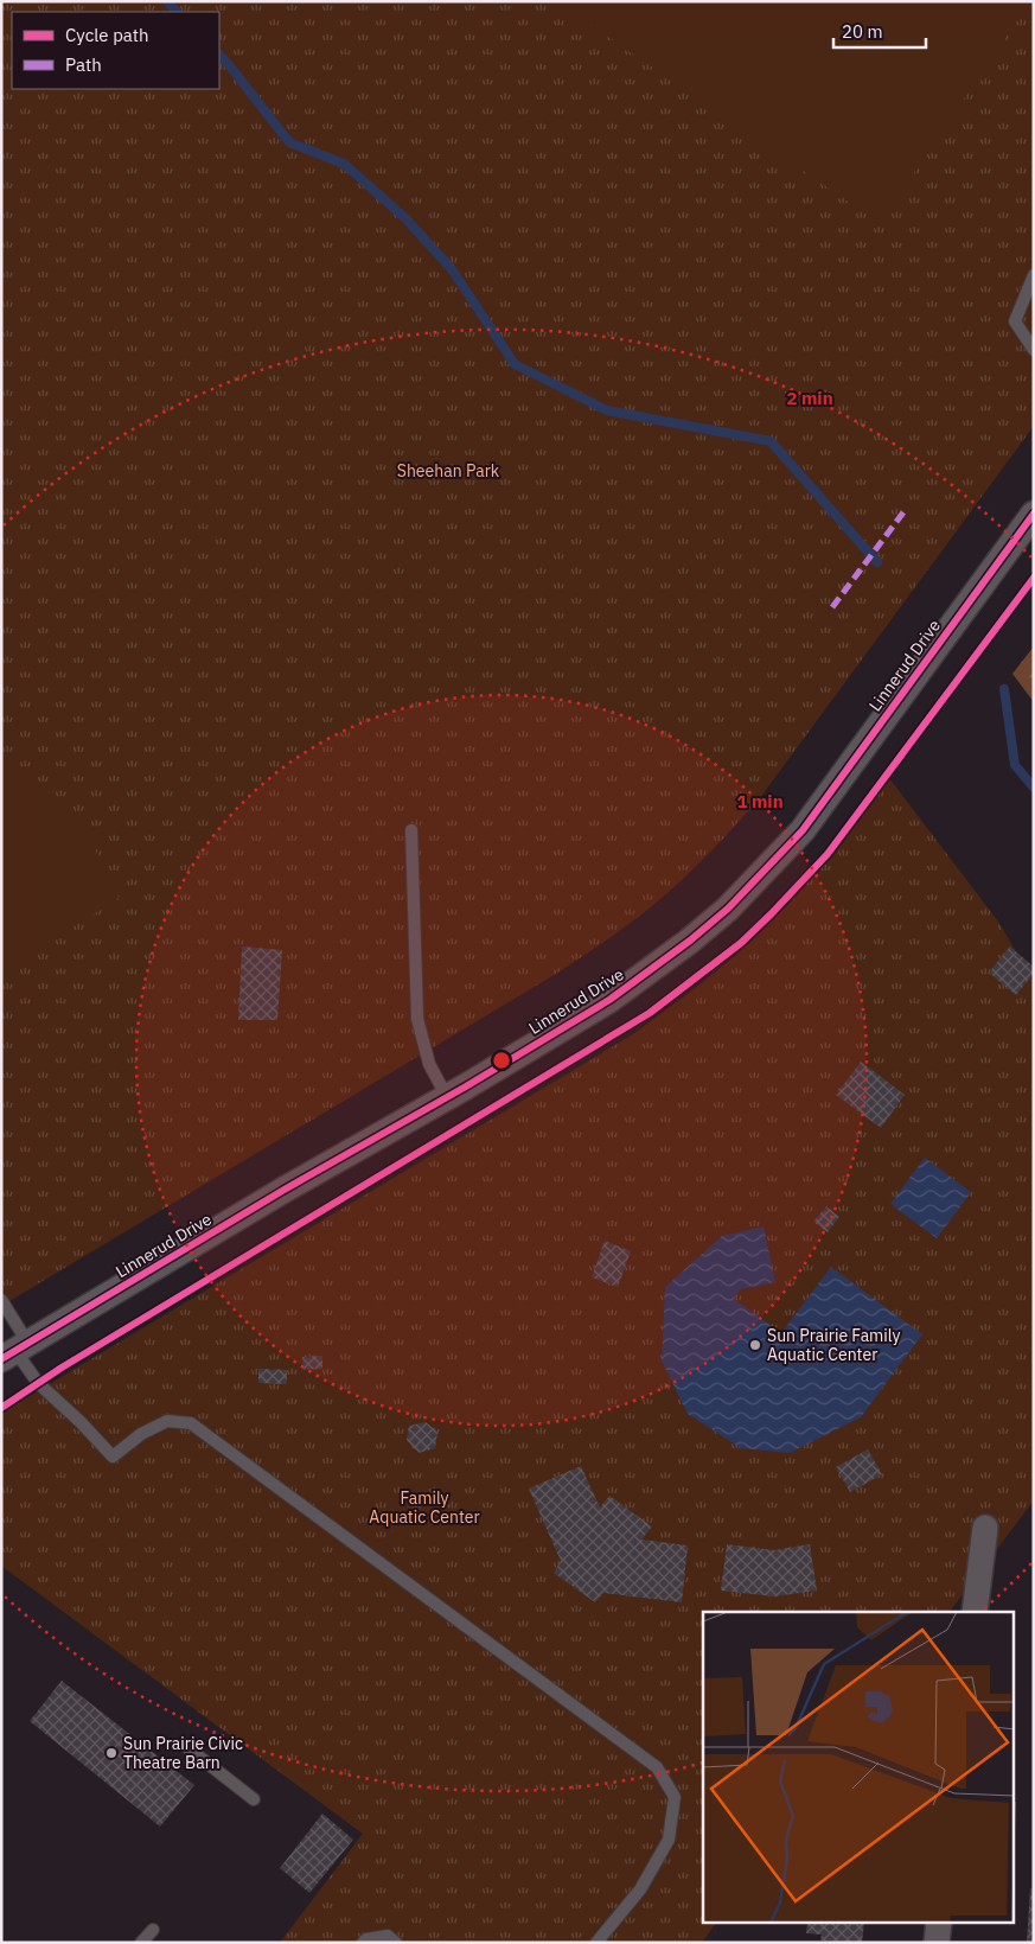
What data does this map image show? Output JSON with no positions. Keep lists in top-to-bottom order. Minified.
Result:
{"streets":{"street":["Linnerud Drive"]},"parks":["Sheehan Park","Family Aquatic Center"],"places":["Sun Prairie Family Aquatic Center","Sun Prairie Civic Theatre Barn"],"legend":["Cycle path","Path"],"scale_bar":"20 m","rings":["2 min","1 min"]}
